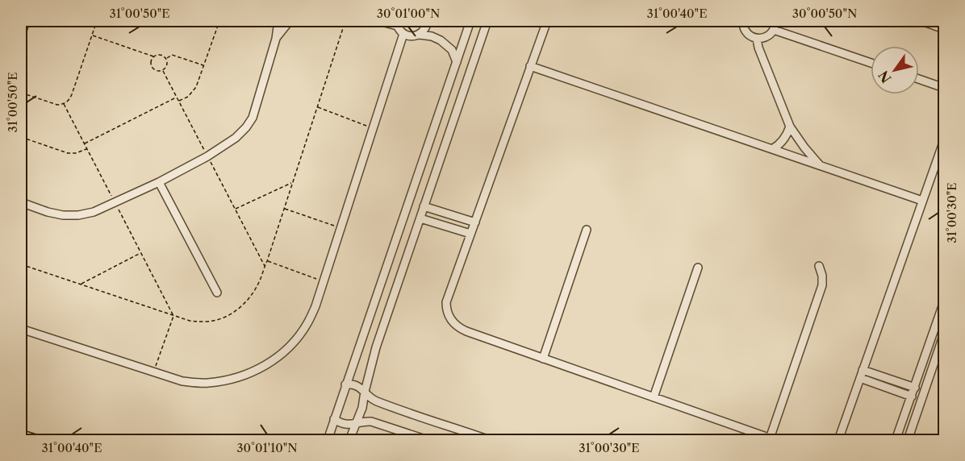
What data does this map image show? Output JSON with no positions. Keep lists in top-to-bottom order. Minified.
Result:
{"north":"bottom left","coordinates":["31°00'50\"E","30°01'00\"N","31°00'40\"E","30°00'50\"N","31°00'30\"E","30°01'10\"N"]}
